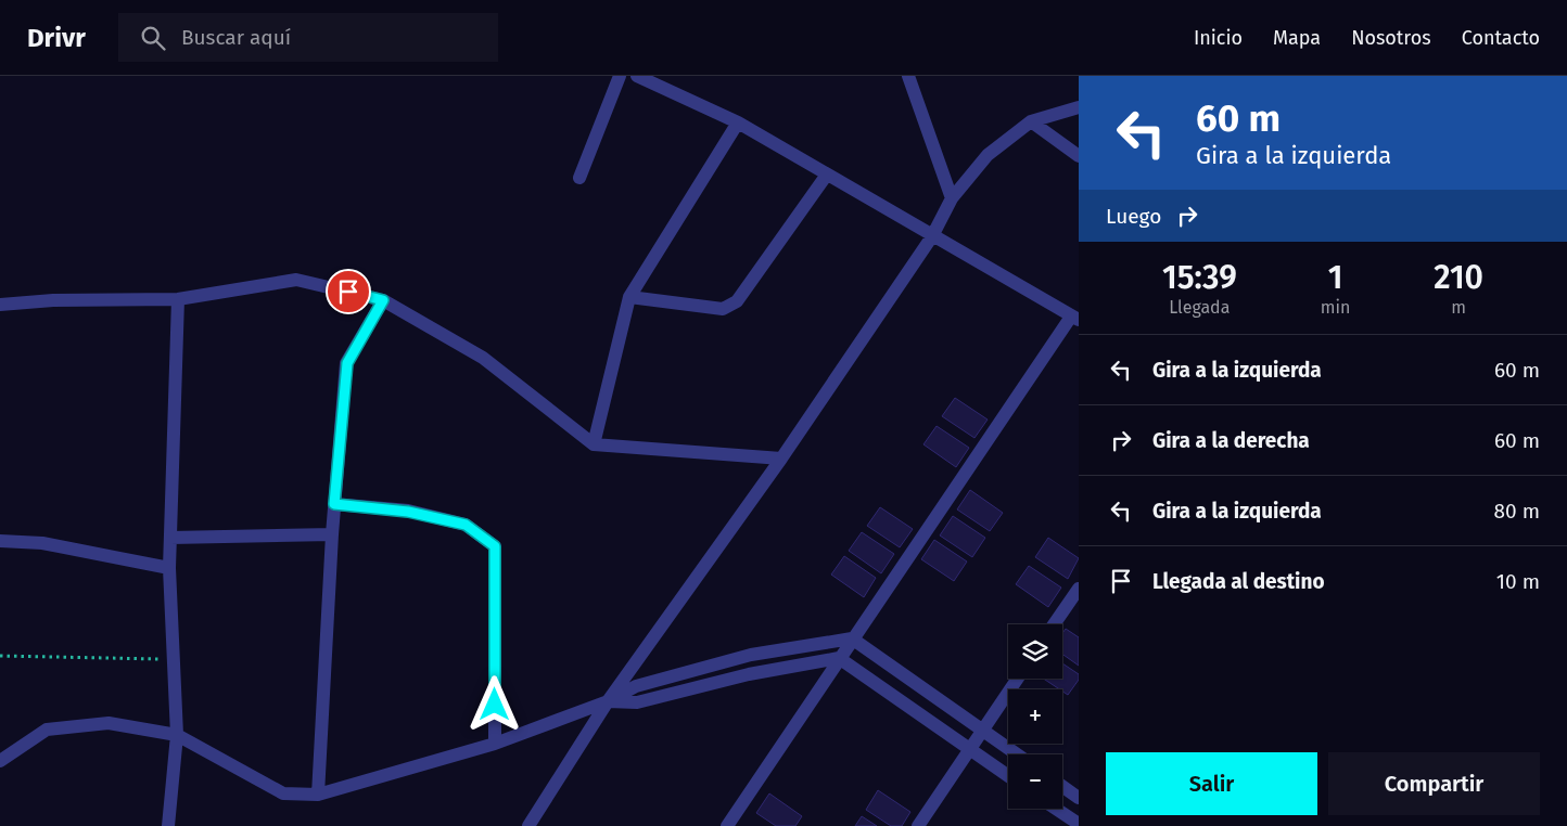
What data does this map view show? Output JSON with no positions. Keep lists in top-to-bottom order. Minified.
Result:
{"page":{"header":"Drivr","search":"Buscar aquí","nav":["Inicio","Mapa","Nosotros","Contacto"],"turn":["60 m","Gira a la izquierda"],"then":"Luego","eta":["15:39","Llegada","1","min","210","m"],"list":[{"name":"Gira a la izquierda","value":"60 m"},{"name":"Gira a la derecha","value":"60 m"},{"name":"Gira a la izquierda","value":"80 m"},{"name":"Llegada al destino","value":"10 m"}],"map_buttons":["+","−"],"buttons":["Salir","Compartir"]}}
